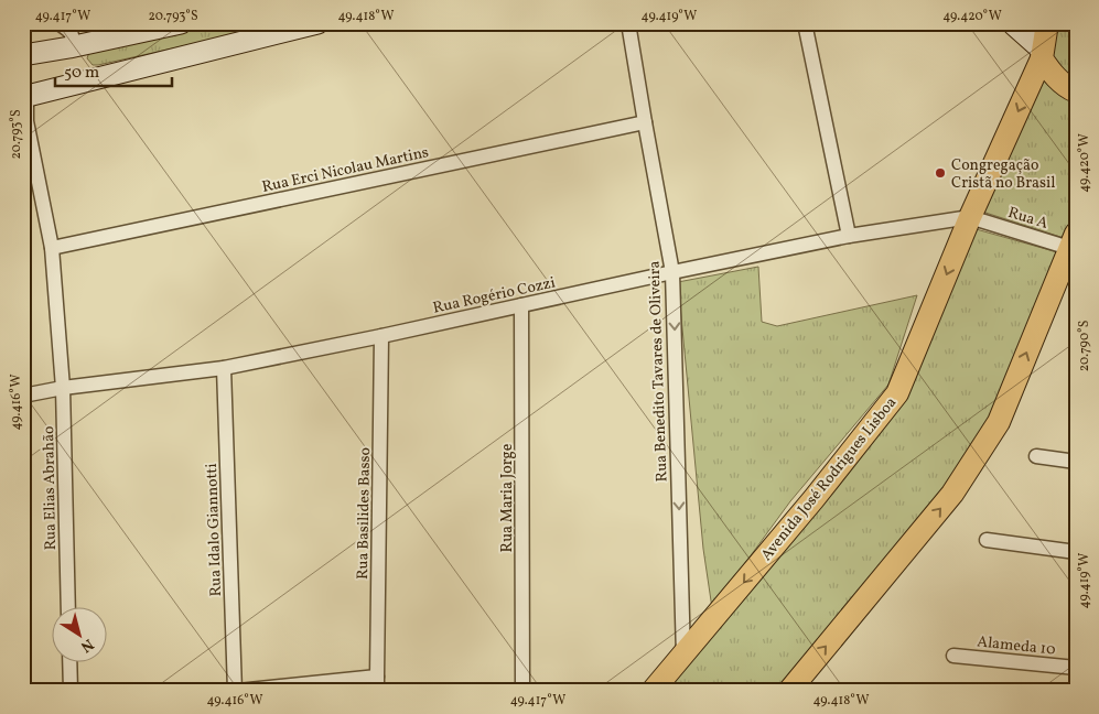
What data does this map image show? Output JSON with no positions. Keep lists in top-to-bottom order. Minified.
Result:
{"streets":{"main road":["Avenida José Rodrigues Lisboa"],"street":["Rua Erci Nicolau Martins","Rua A","Rua Rogério Cozzi","Rua Benedito Tavares de Oliveira","Rua Elias Abrahão","Rua Maria Jorge","Rua Basilides Basso","Rua Idalo Giannotti","Alameda 10"]},"crossings":[["Rua Erci Nicolau Martins","Rua Benedito Tavares de Oliveira"],["Rua Erci Nicolau Martins","Rua Elias Abrahão"],["Rua A","Rua Rogério Cozzi"],["Rua A","Avenida José Rodrigues Lisboa"],["Rua Rogério Cozzi","Rua Benedito Tavares de Oliveira"],["Rua Rogério Cozzi","Avenida José Rodrigues Lisboa"],["Rua Rogério Cozzi","Rua Elias Abrahão"],["Rua Rogério Cozzi","Rua Maria Jorge"],["Rua Rogério Cozzi","Rua Basilides Basso"],["Rua Rogério Cozzi","Rua Idalo Giannotti"],["Rua Benedito Tavares de Oliveira","Avenida José Rodrigues Lisboa"]],"one_way":["Rua Benedito Tavares de Oliveira"],"places":["Congregação Cristã no Brasil"],"scale_bar":"50 m","north":"bottom right","coordinates":["49.417°W","20.793°S","49.418°W","49.419°W","49.420°W","20.790°S","49.416°W"]}
